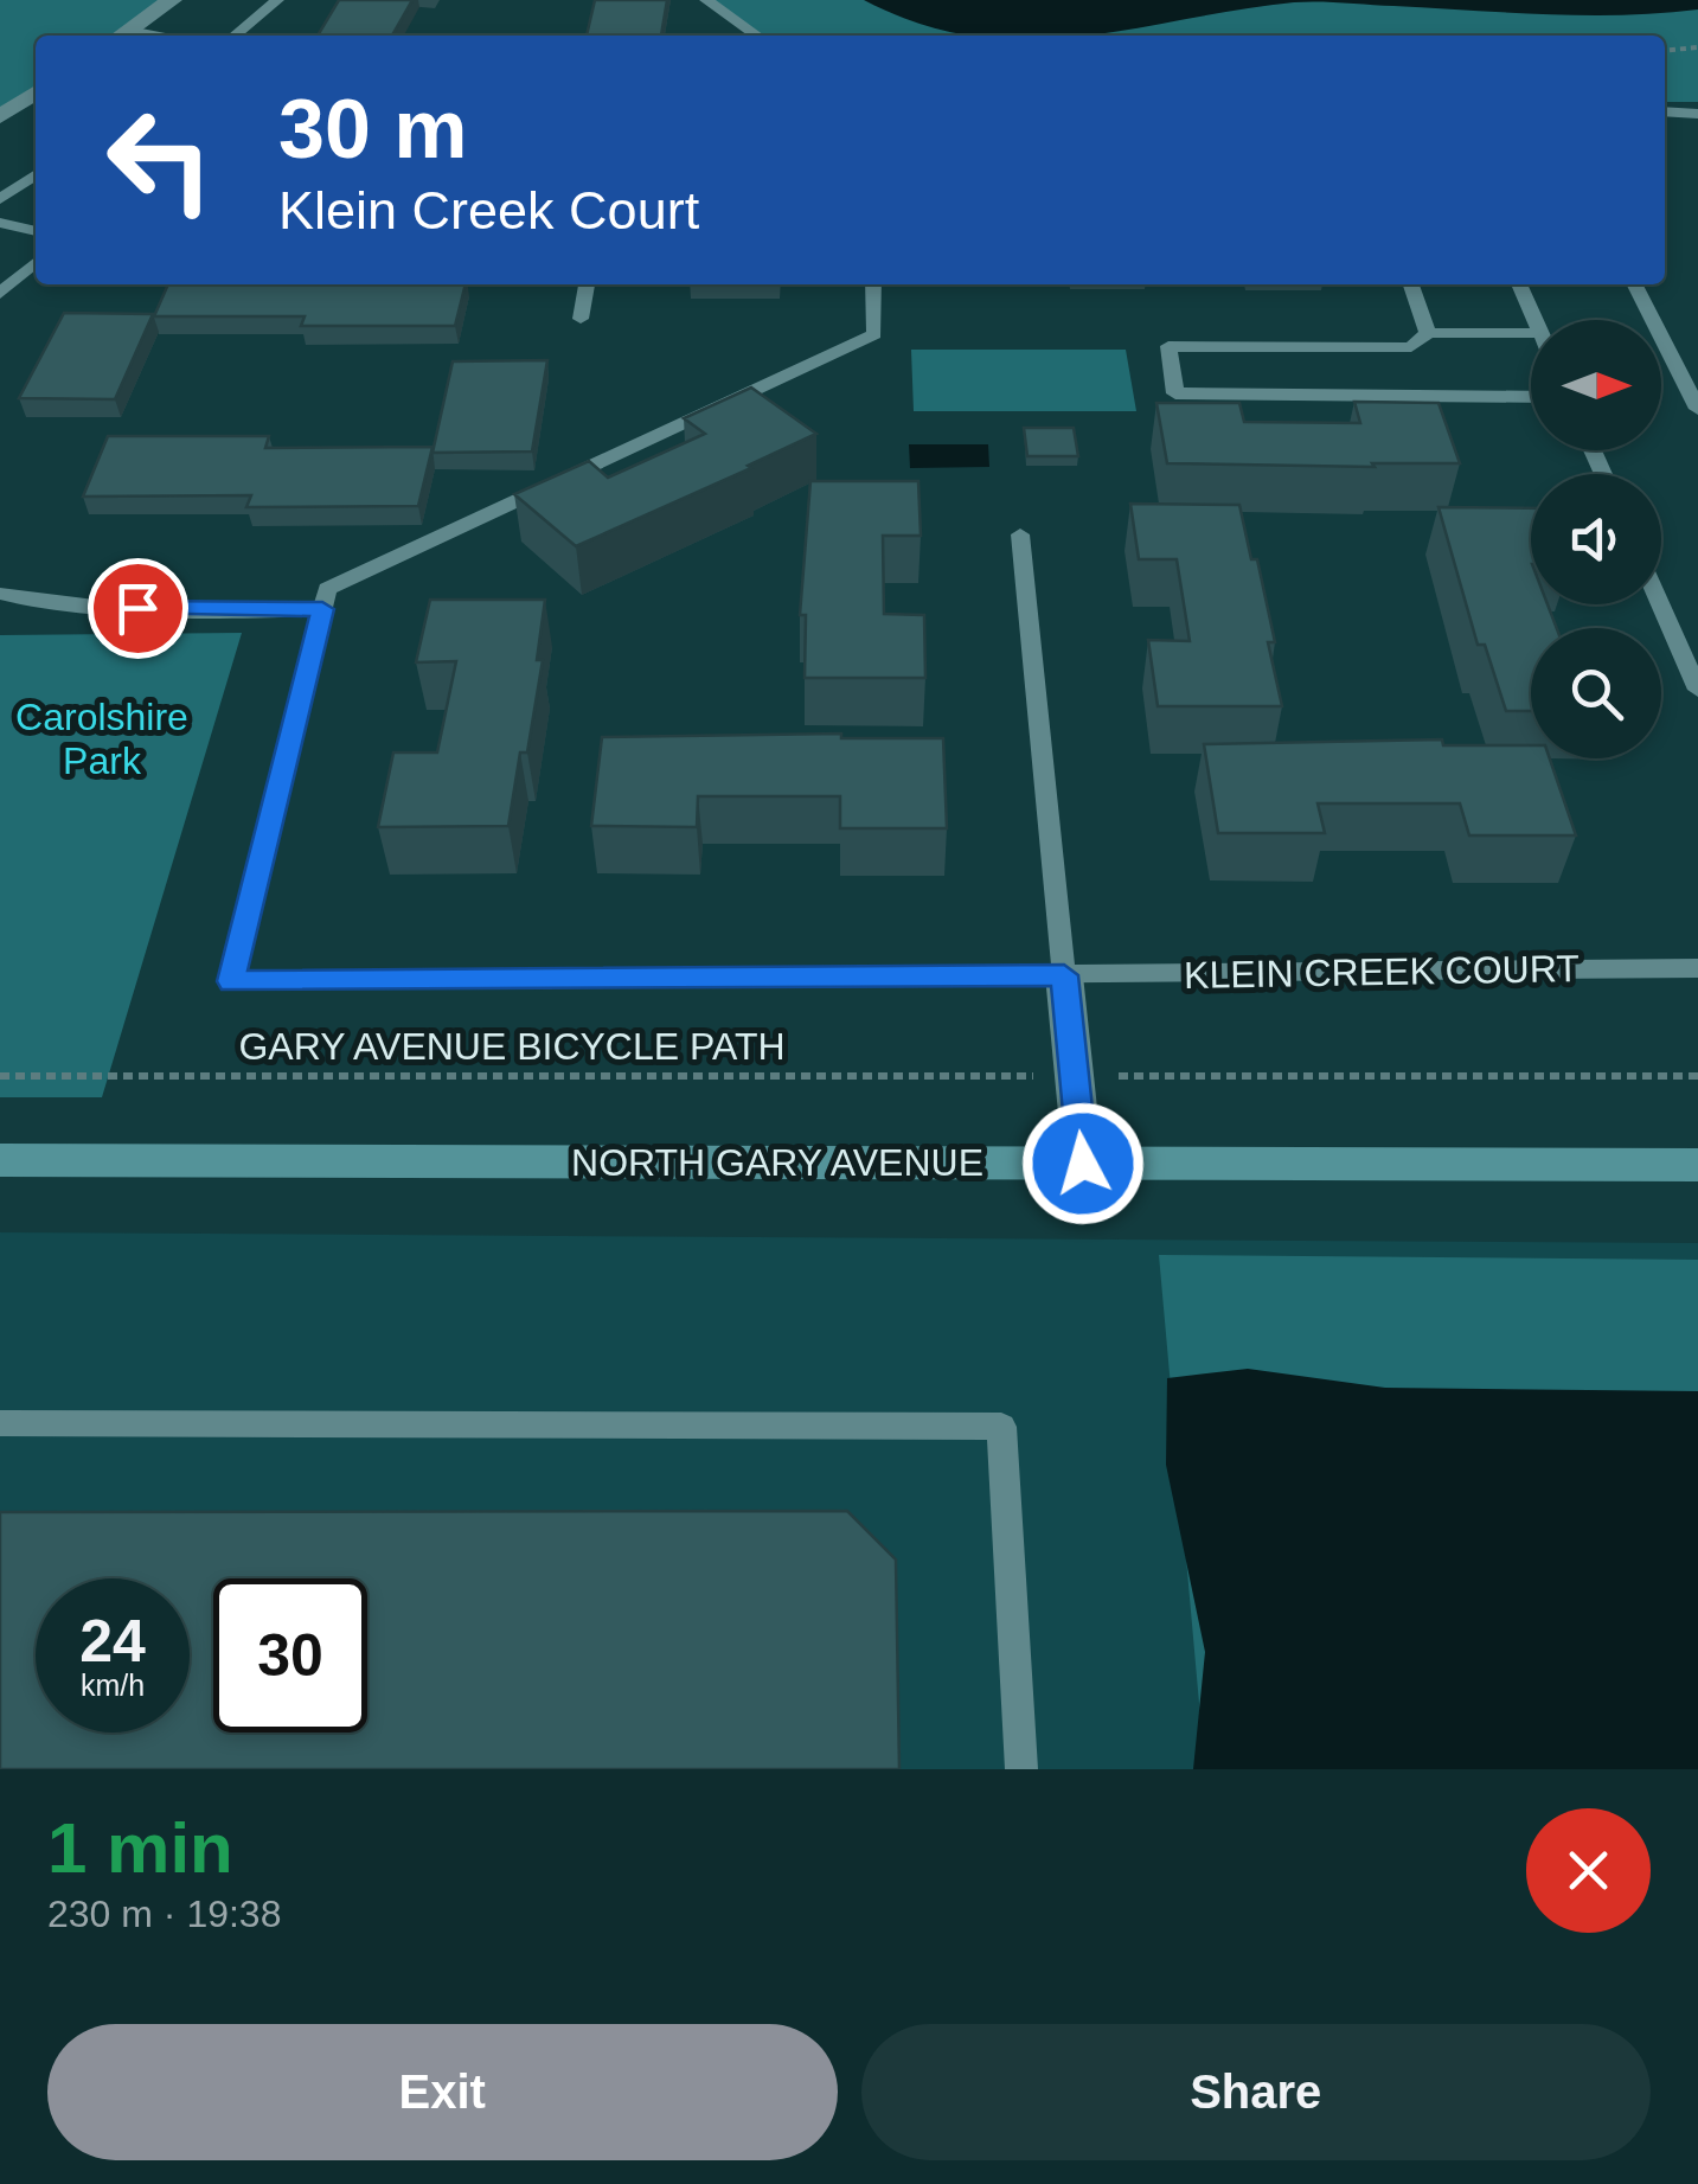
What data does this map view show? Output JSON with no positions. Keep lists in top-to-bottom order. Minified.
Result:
{"streets":{"street":["NORTH GARY AVENUE"],"lane":["KLEIN CREEK COURT"],"path":["GARY AVENUE BICYCLE PATH"]},"parks":["Carolshire Park"],"north":"right","page":{"turn":["30 m","Klein Creek Court"],"speed":"24 km/h","limit":"30","heading":["1 min","230 m · 19:38"],"buttons":["Exit","Share"]}}
